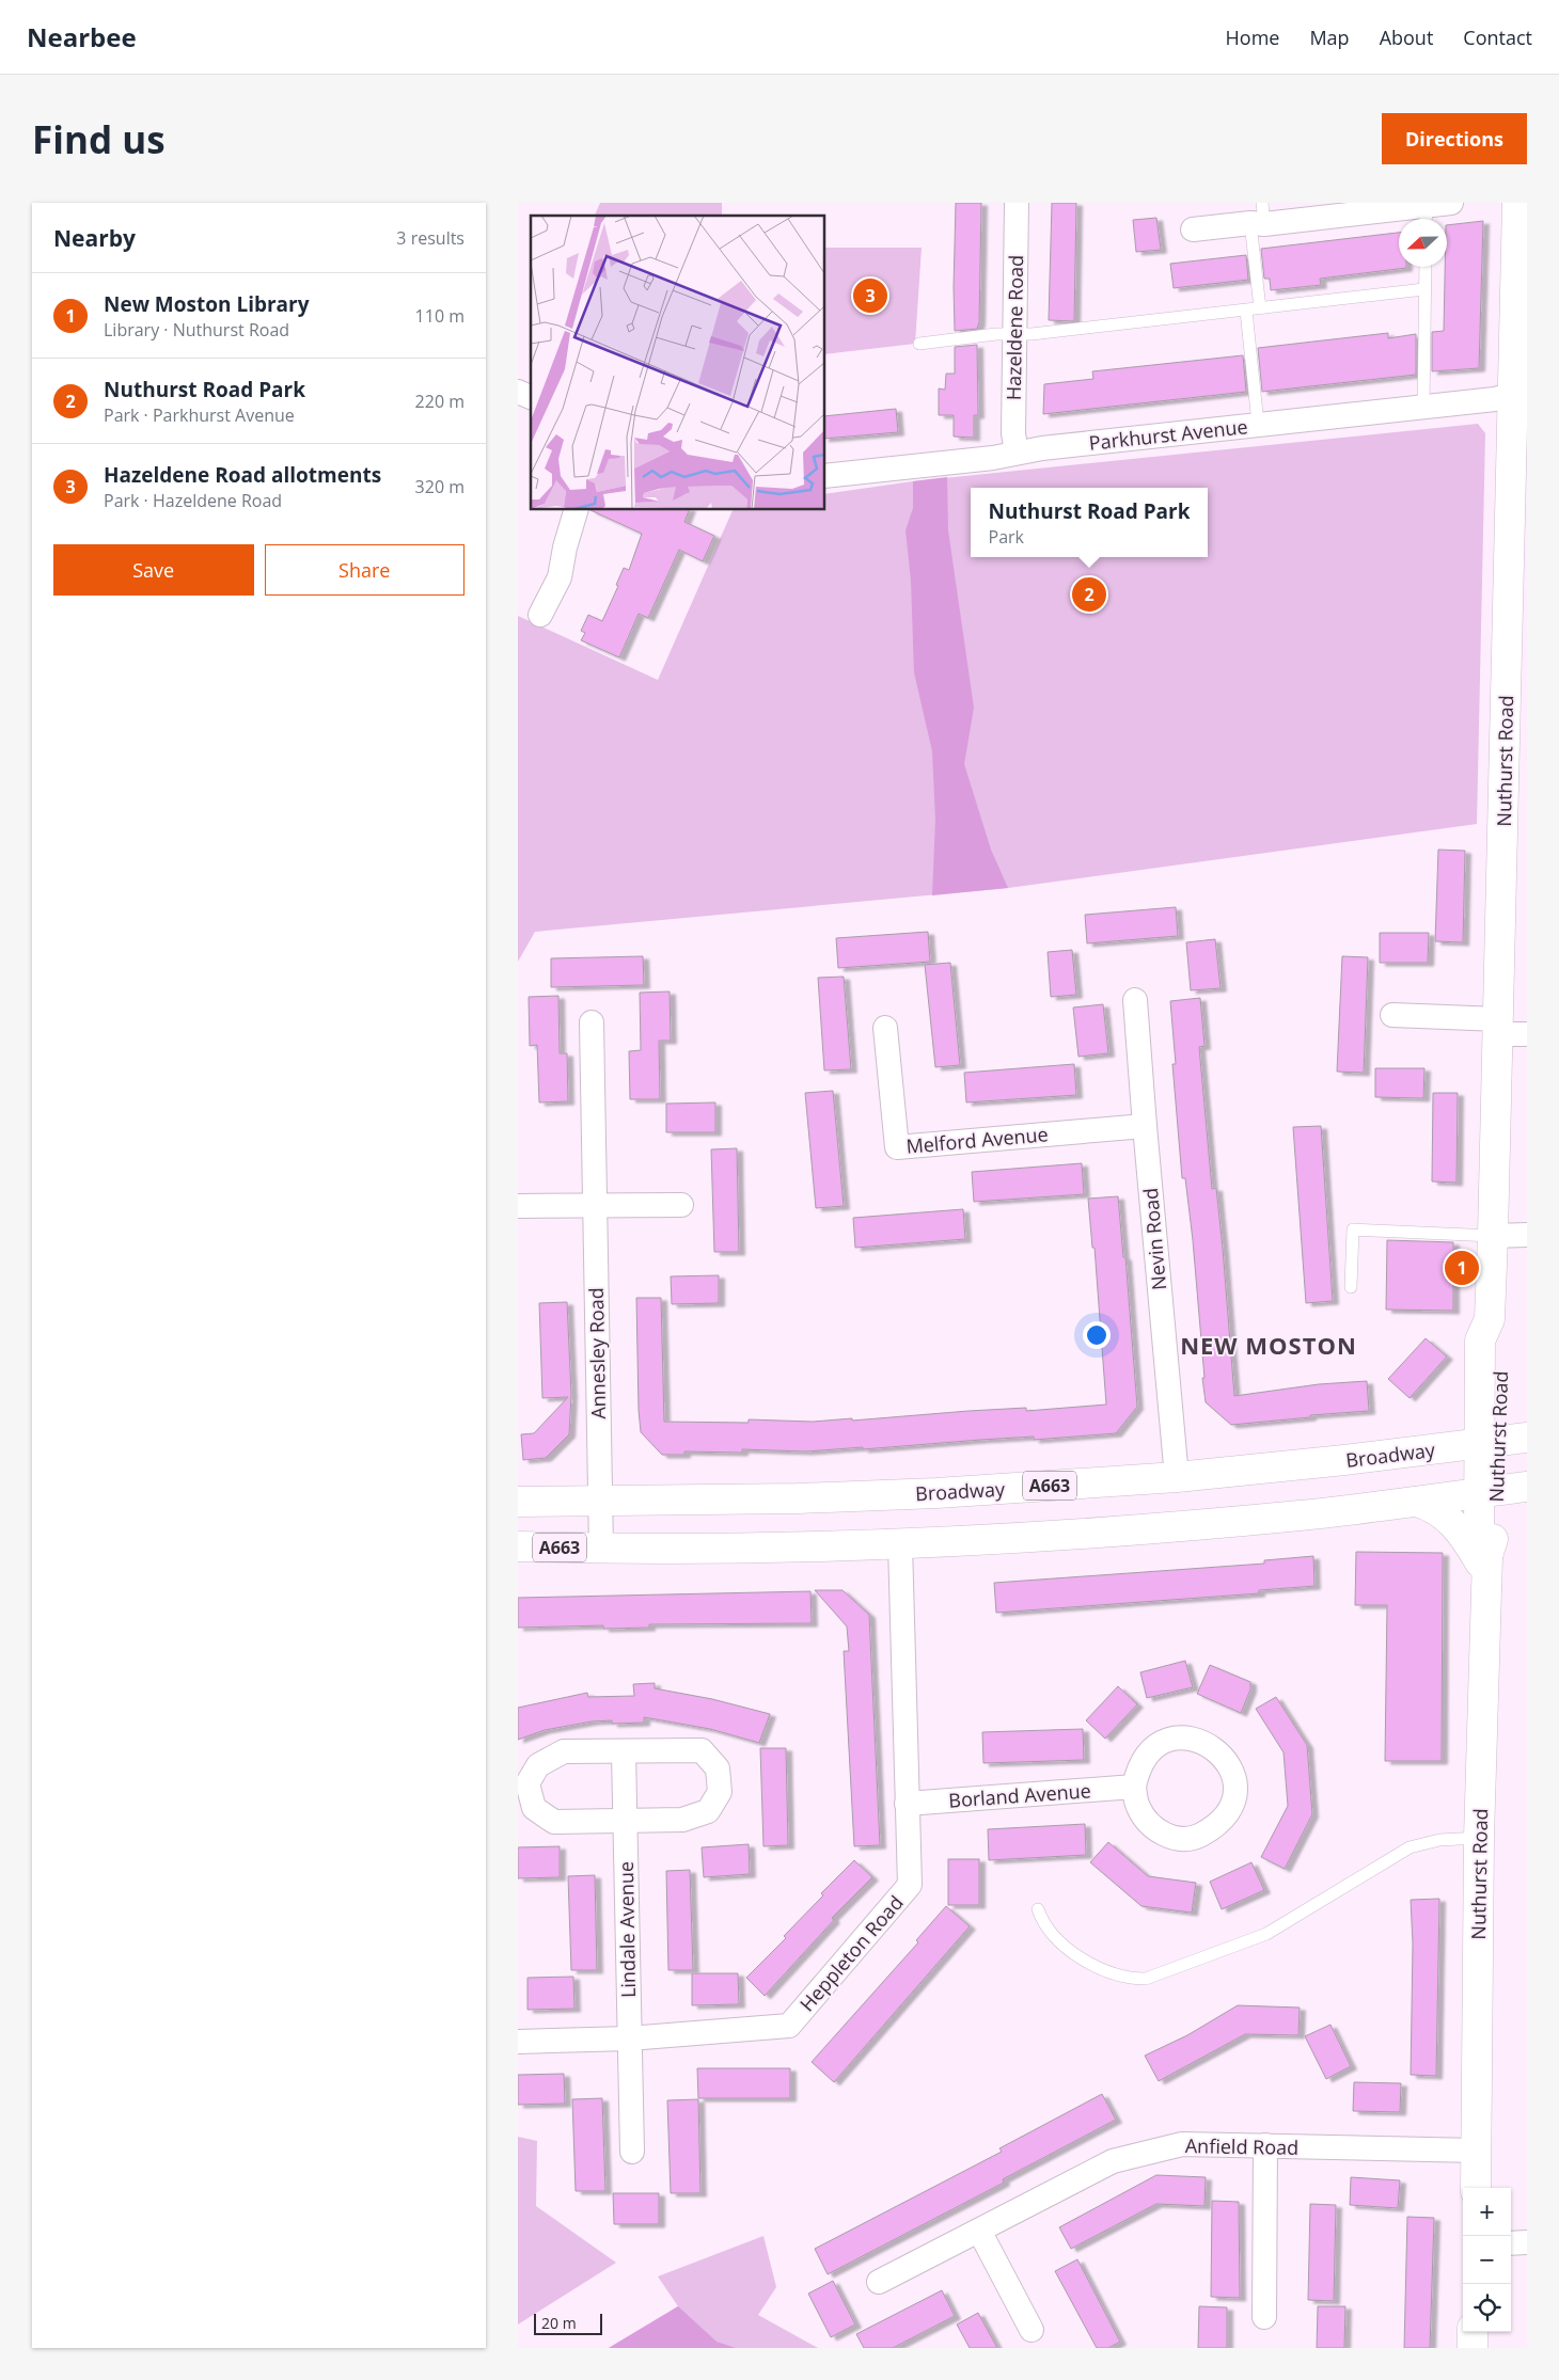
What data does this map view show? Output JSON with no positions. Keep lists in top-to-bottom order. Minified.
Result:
{"streets":{"main road":["Nuthurst Road","Broadway","A663"],"street":["Hazeldene Road","Parkhurst Avenue","Melford Avenue","Nevin Road","Annesley Road","Borland Avenue","Lindale Avenue","Heppleton Road","Anfield Road"]},"crossings":[["Hazeldene Road","Parkhurst Avenue"],["Parkhurst Avenue","Nuthurst Road"],["Nuthurst Road","Broadway"],["Nuthurst Road","A663"],["Nuthurst Road","Anfield Road"],["Melford Avenue","Nevin Road"],["Nevin Road","Broadway"],["Annesley Road","Broadway"],["Annesley Road","A663"],["A663","Heppleton Road"],["Borland Avenue","Heppleton Road"],["Lindale Avenue","Heppleton Road"]],"districts":["NEW MOSTON"],"scale_bar":"20 m","north":"left","page":{"header":"Nearbee","nav":["Home","Map","About","Contact"],"buttons":["Directions",["Save","Share"]],"title":"Find us","heading":["Nearby","3 results"],"list":[{"mark":"1","name":"New Moston Library","note":"Library · Nuthurst Road","value":"110 m"},{"mark":"2","name":"Nuthurst Road Park","note":"Park · Parkhurst Avenue","value":"220 m"},{"mark":"3","name":"Hazeldene Road allotments","note":"Park · Hazeldene Road","value":"320 m"}],"pins":["3","2","1"],"popup":["Nuthurst Road Park","Park"],"map_buttons":["+","−"],"scale":"20 m"}}
